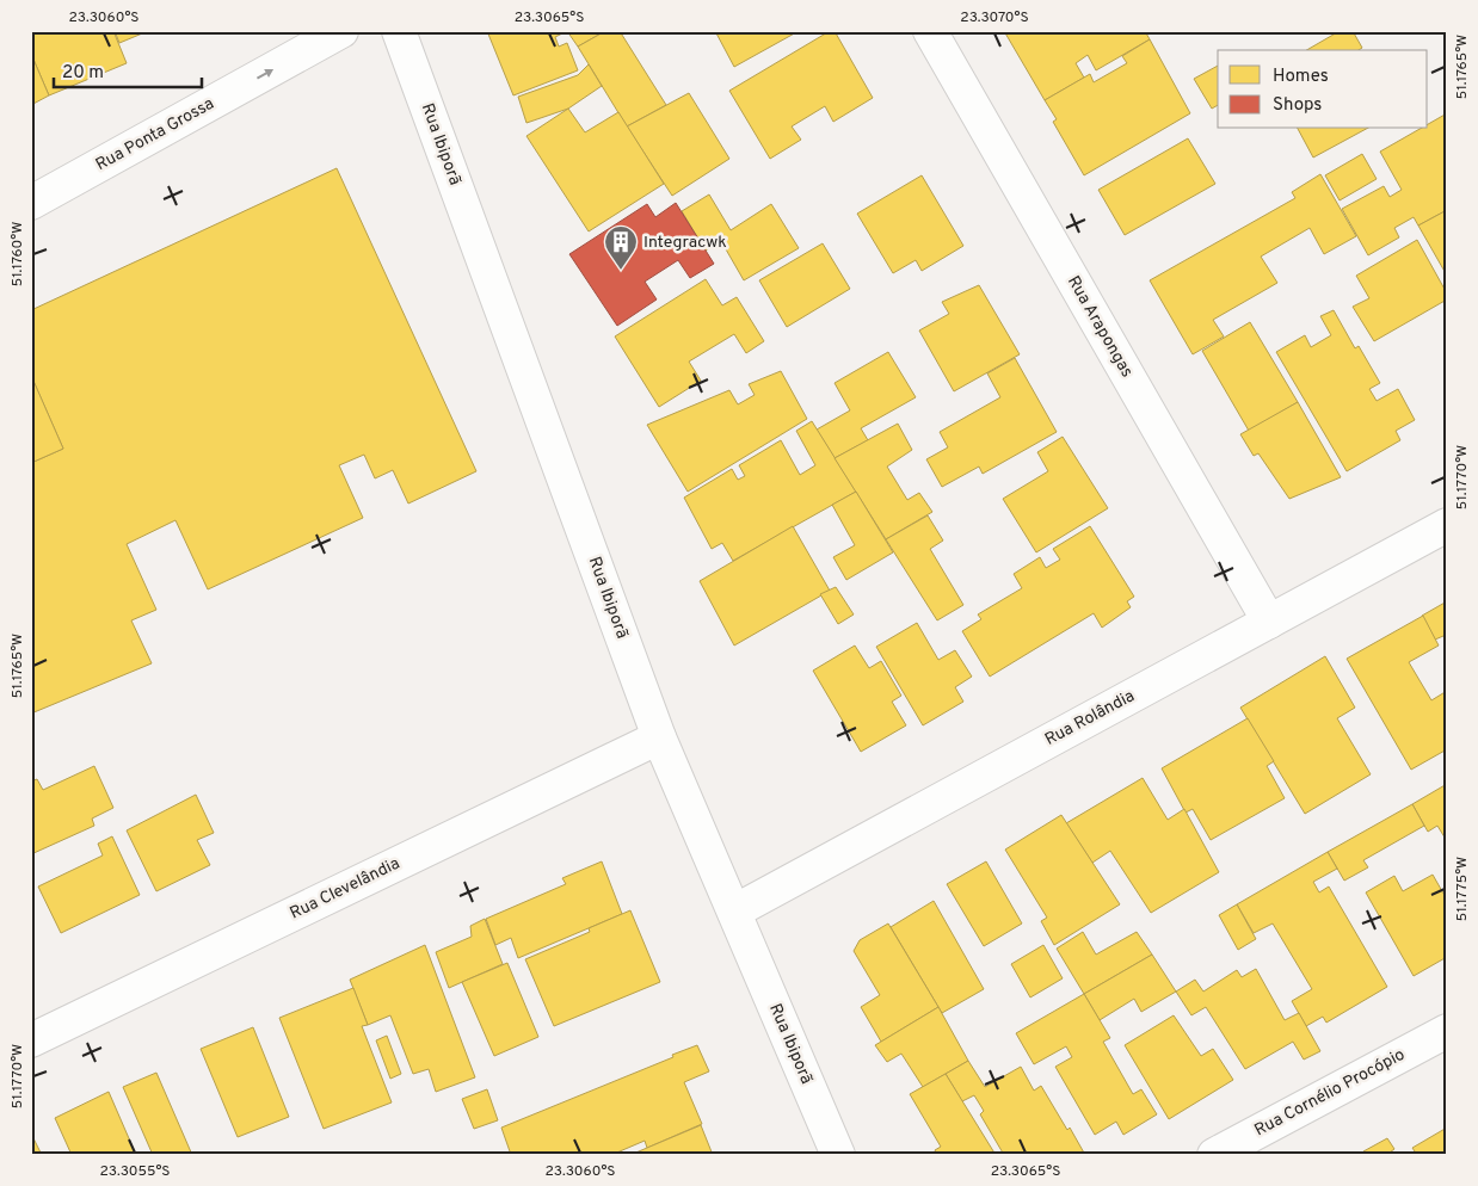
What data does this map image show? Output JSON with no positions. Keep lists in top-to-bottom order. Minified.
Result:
{"streets":{"street":["Rua Ponta Grossa","Rua Ibiporã","Rua Arapongas","Rua Rolândia","Rua Clevelândia","Rua Cornélio Procópio"]},"crossings":[["Rua Ibiporã","Rua Rolândia"],["Rua Ibiporã","Rua Clevelândia"],["Rua Arapongas","Rua Rolândia"]],"one_way":["Rua Ponta Grossa"],"places":{"building":["Integracwk"]},"legend":["Homes","Shops"],"scale_bar":"20 m","coordinates":["23.3060°S","23.3065°S","23.3070°S","51.1765°W","51.1760°W","51.1770°W","51.1775°W","23.3055°S"]}
